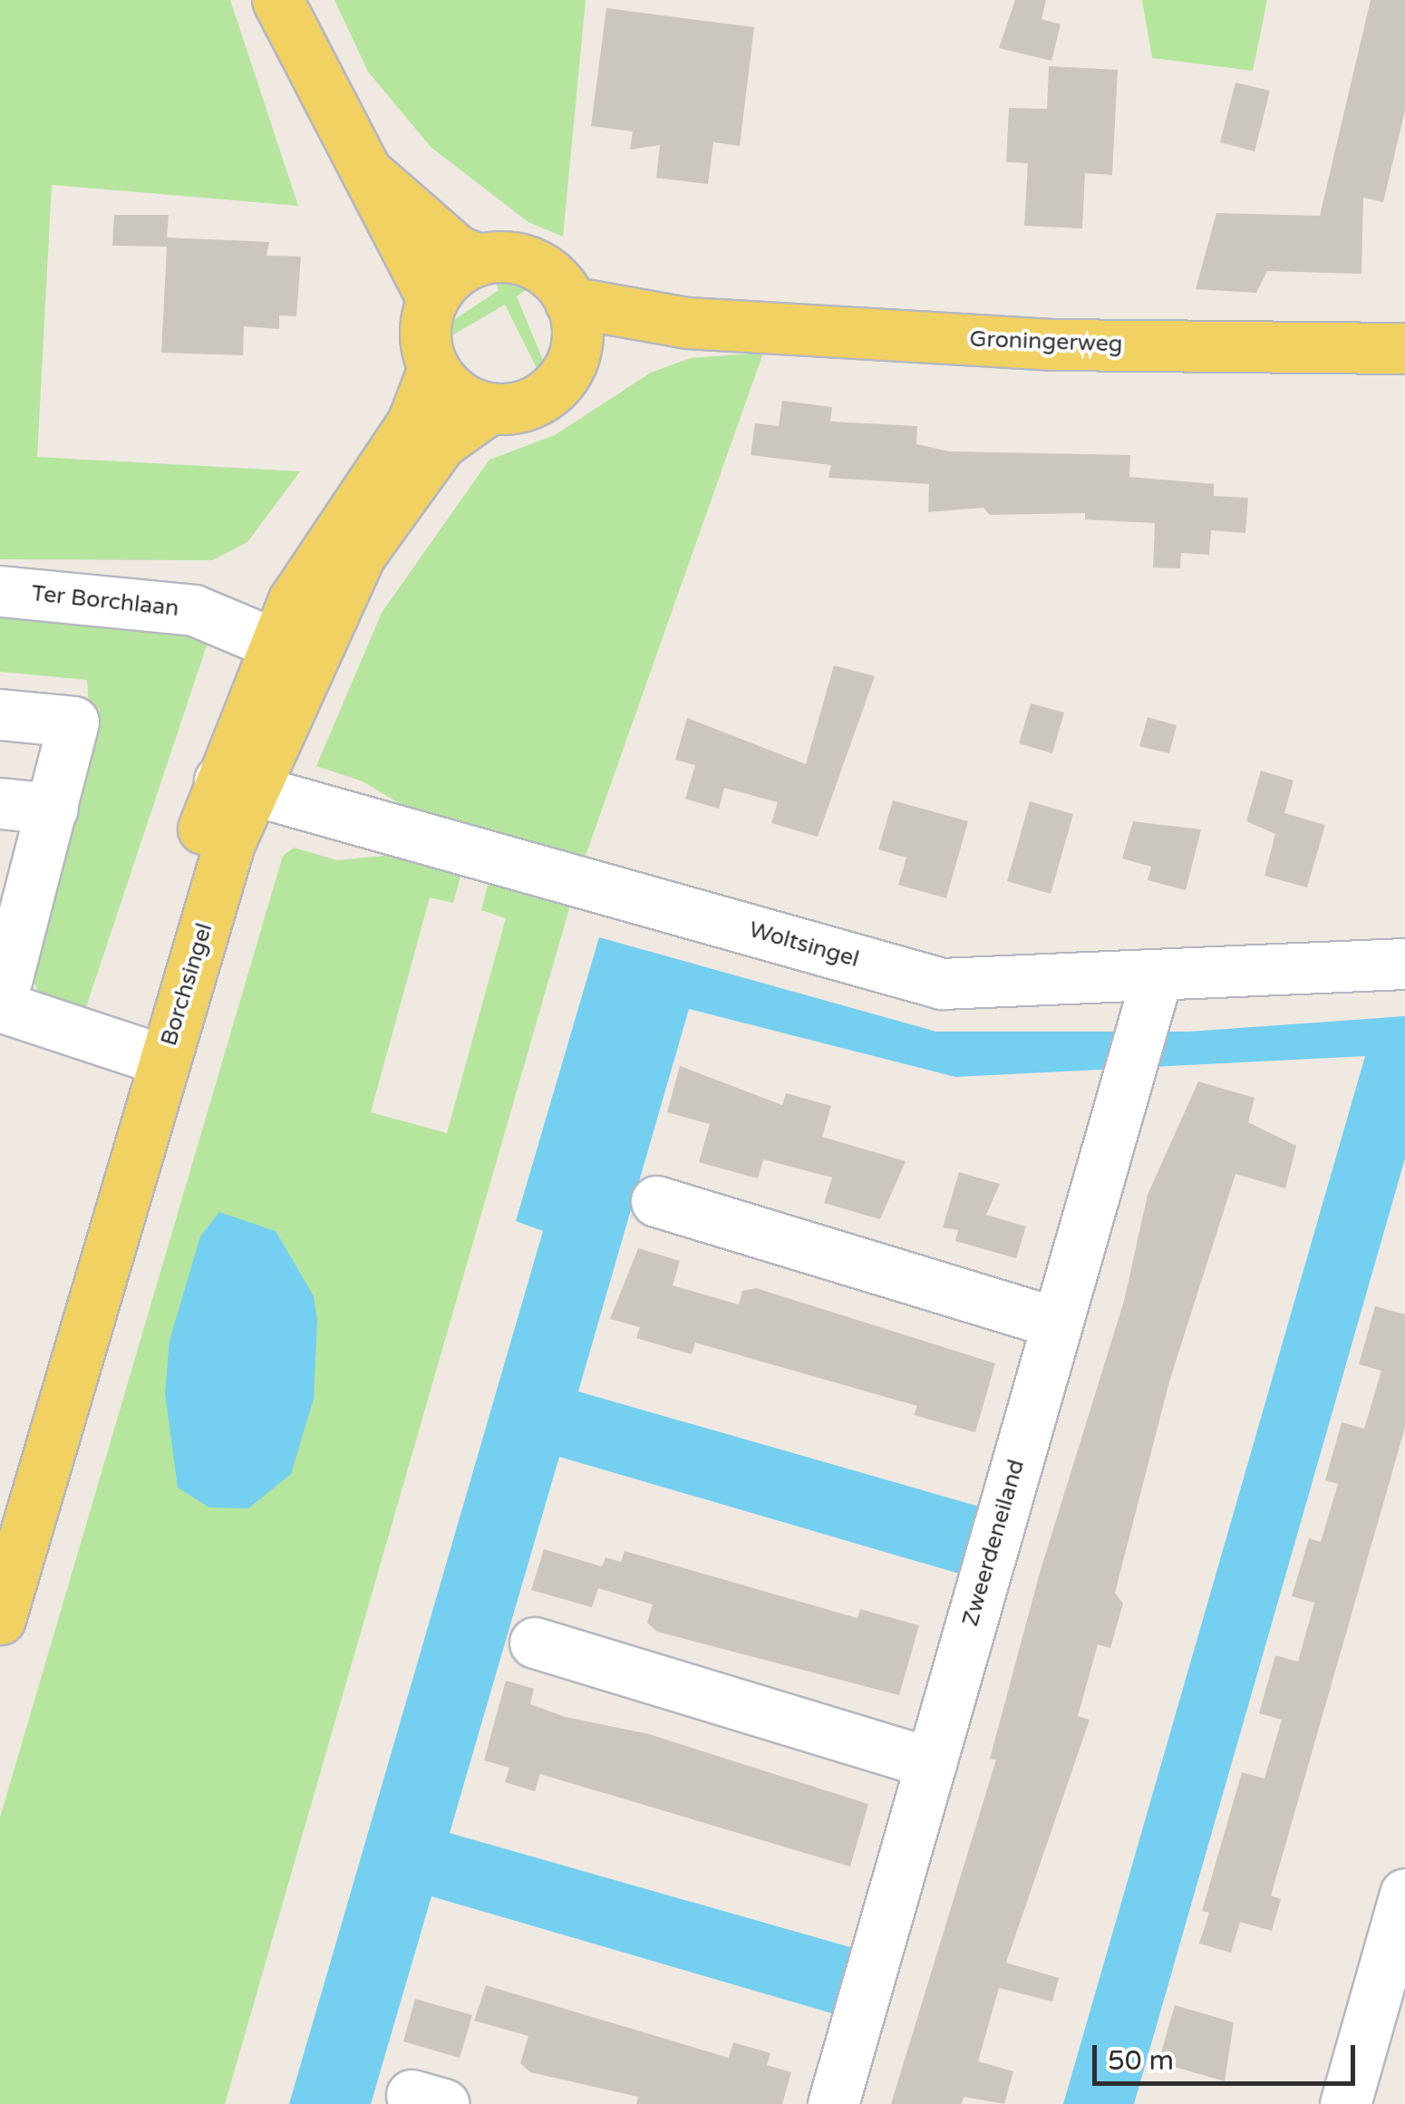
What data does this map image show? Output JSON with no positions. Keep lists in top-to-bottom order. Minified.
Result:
{"streets":{"main road":["Groningerweg","Borchsingel"],"street":["Ter Borchlaan","Woltsingel","Zweerdeneiland"]},"crossings":[["Groningerweg","Borchsingel"],["Ter Borchlaan","Borchsingel"],["Woltsingel","Borchsingel"],["Woltsingel","Zweerdeneiland"]],"scale_bar":"50 m"}
